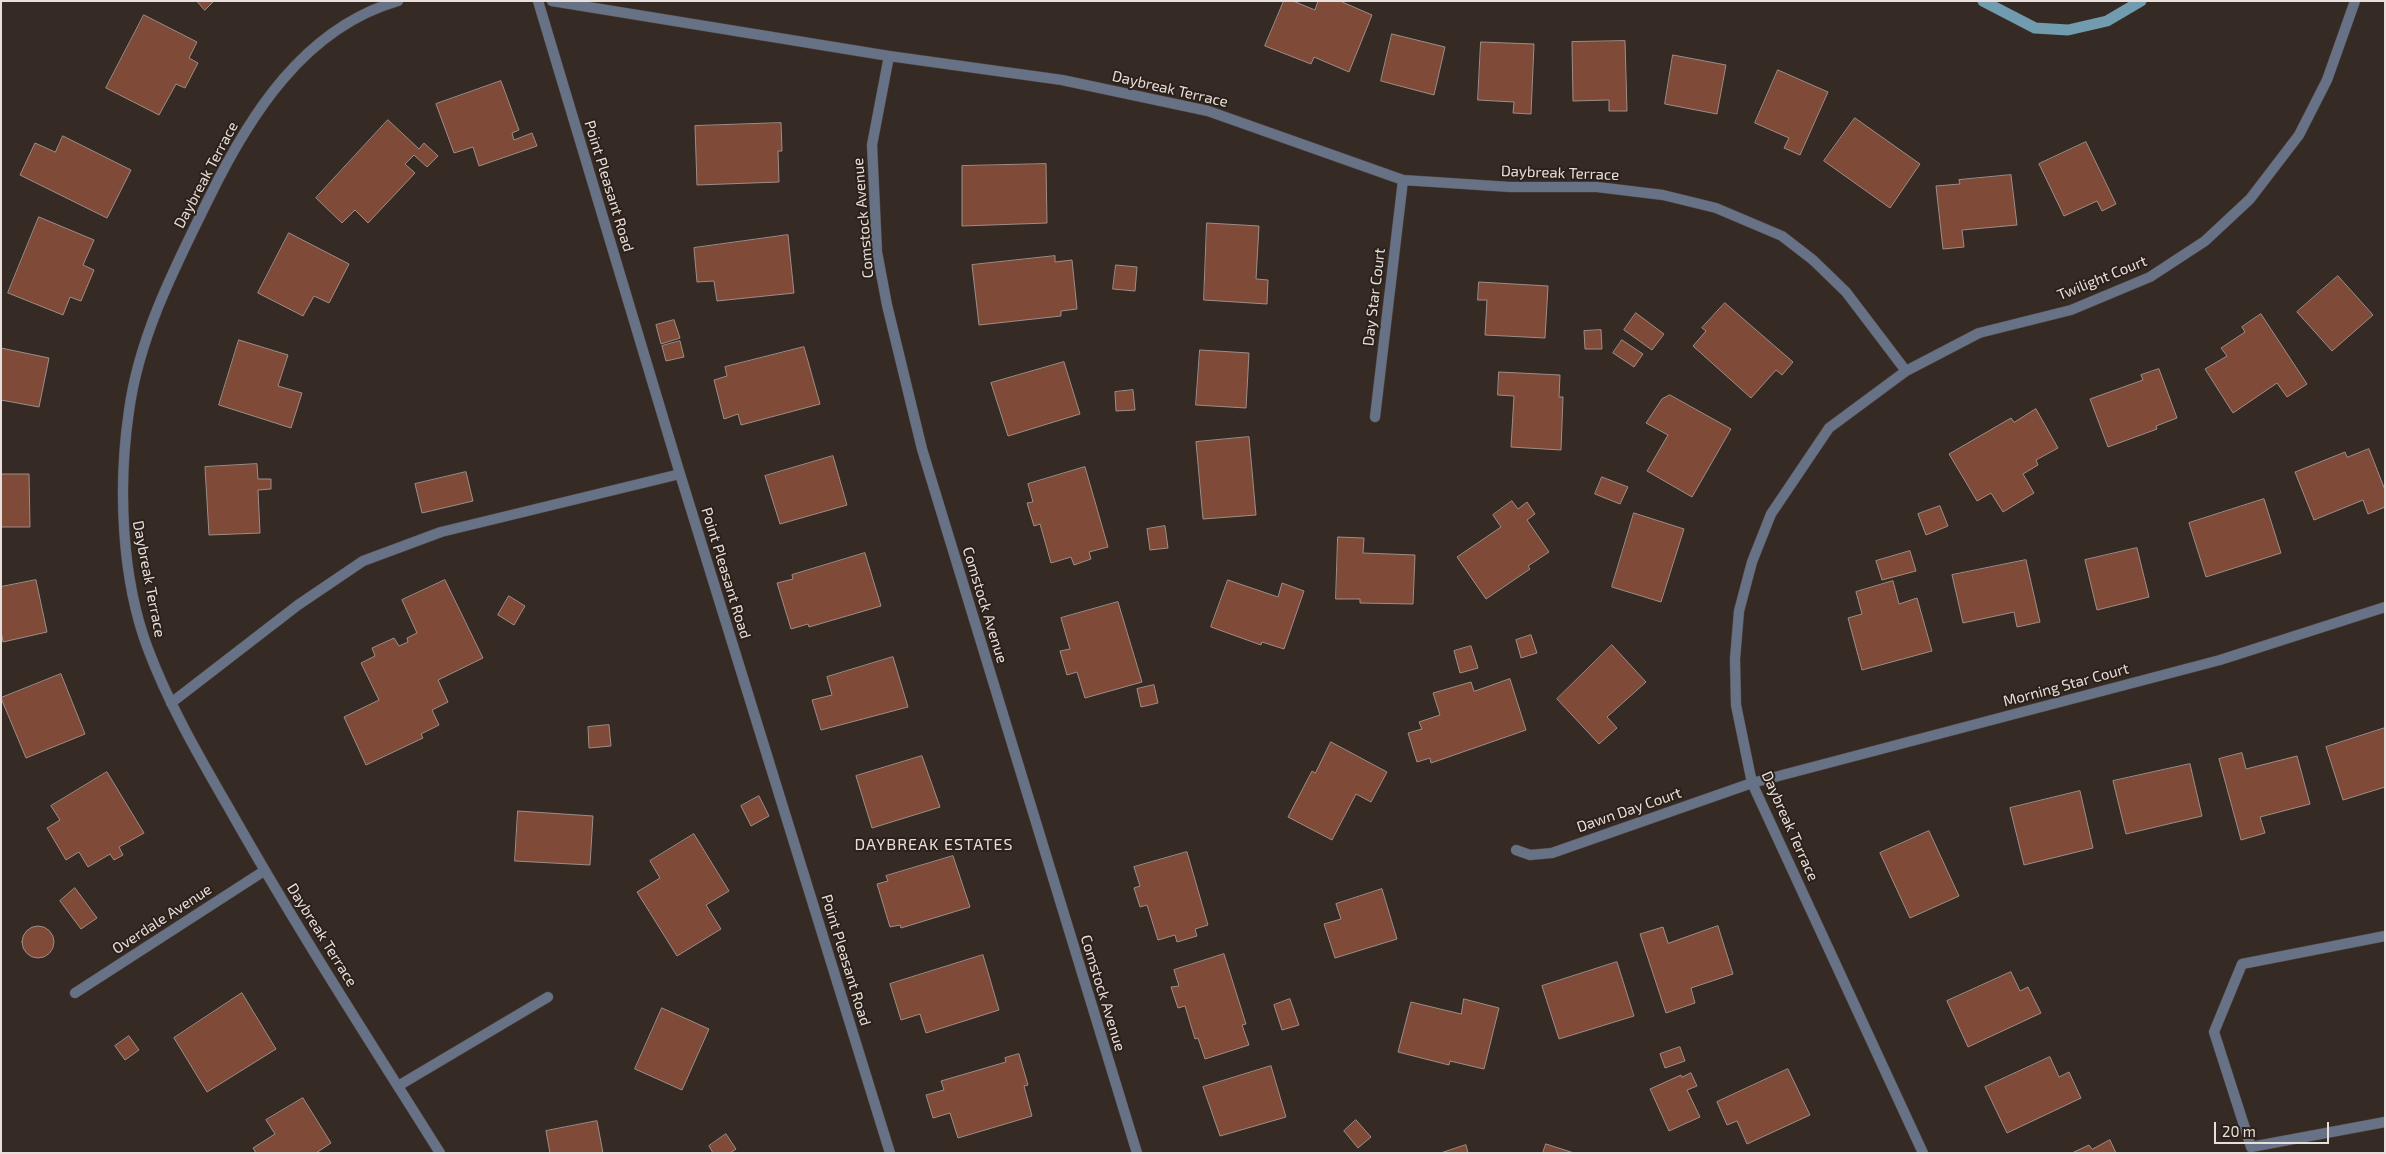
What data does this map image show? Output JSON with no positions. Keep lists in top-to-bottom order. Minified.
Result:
{"streets":{"street":["Daybreak Terrace","Point Pleasant Road","Comstock Avenue","Twilight Court","Day Star Court","Morning Star Court","Dawn Day Court","Overdale Avenue"]},"crossings":[["Daybreak Terrace","Comstock Avenue"],["Daybreak Terrace","Twilight Court"],["Daybreak Terrace","Day Star Court"],["Daybreak Terrace","Morning Star Court"],["Daybreak Terrace","Dawn Day Court"],["Daybreak Terrace","Overdale Avenue"],["Morning Star Court","Dawn Day Court"]],"districts":["DAYBREAK ESTATES"],"scale_bar":"20 m"}
